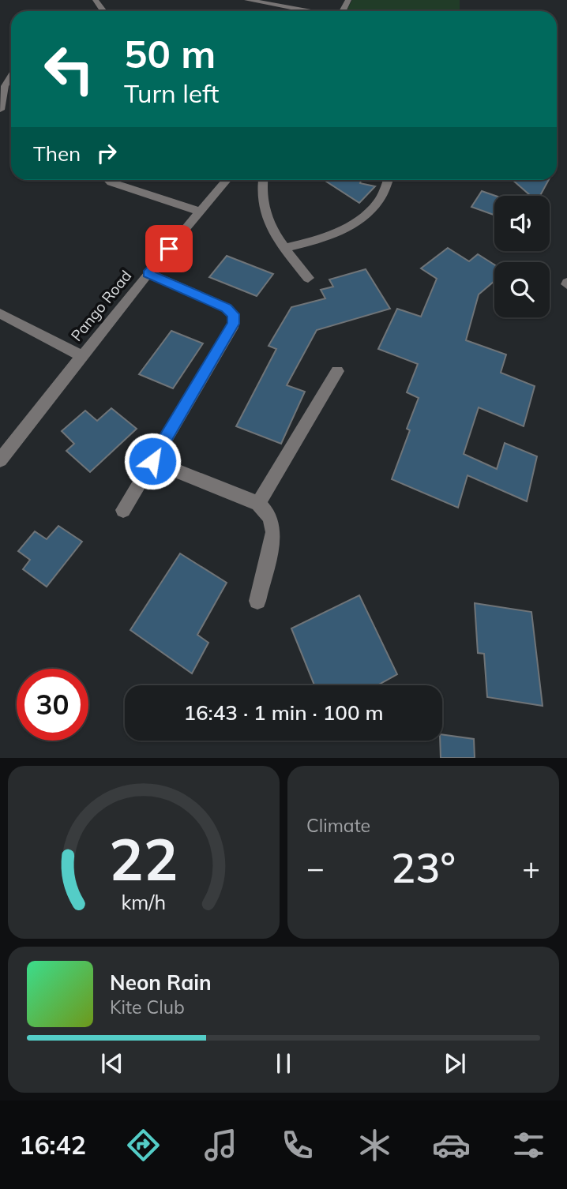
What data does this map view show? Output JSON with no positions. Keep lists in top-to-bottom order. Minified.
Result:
{"streets":{"street":["Pango Road"]},"page":{"turn":["50 m","Turn left"],"then":"Then","limit":"30","trip":"16:43 · 1 min · 100 m","tile":"Climate","heat":["−","23°","+"],"song":["Neon Rain","Kite Club"],"tabs":"16:42","gauge":["22","km/h"]}}
